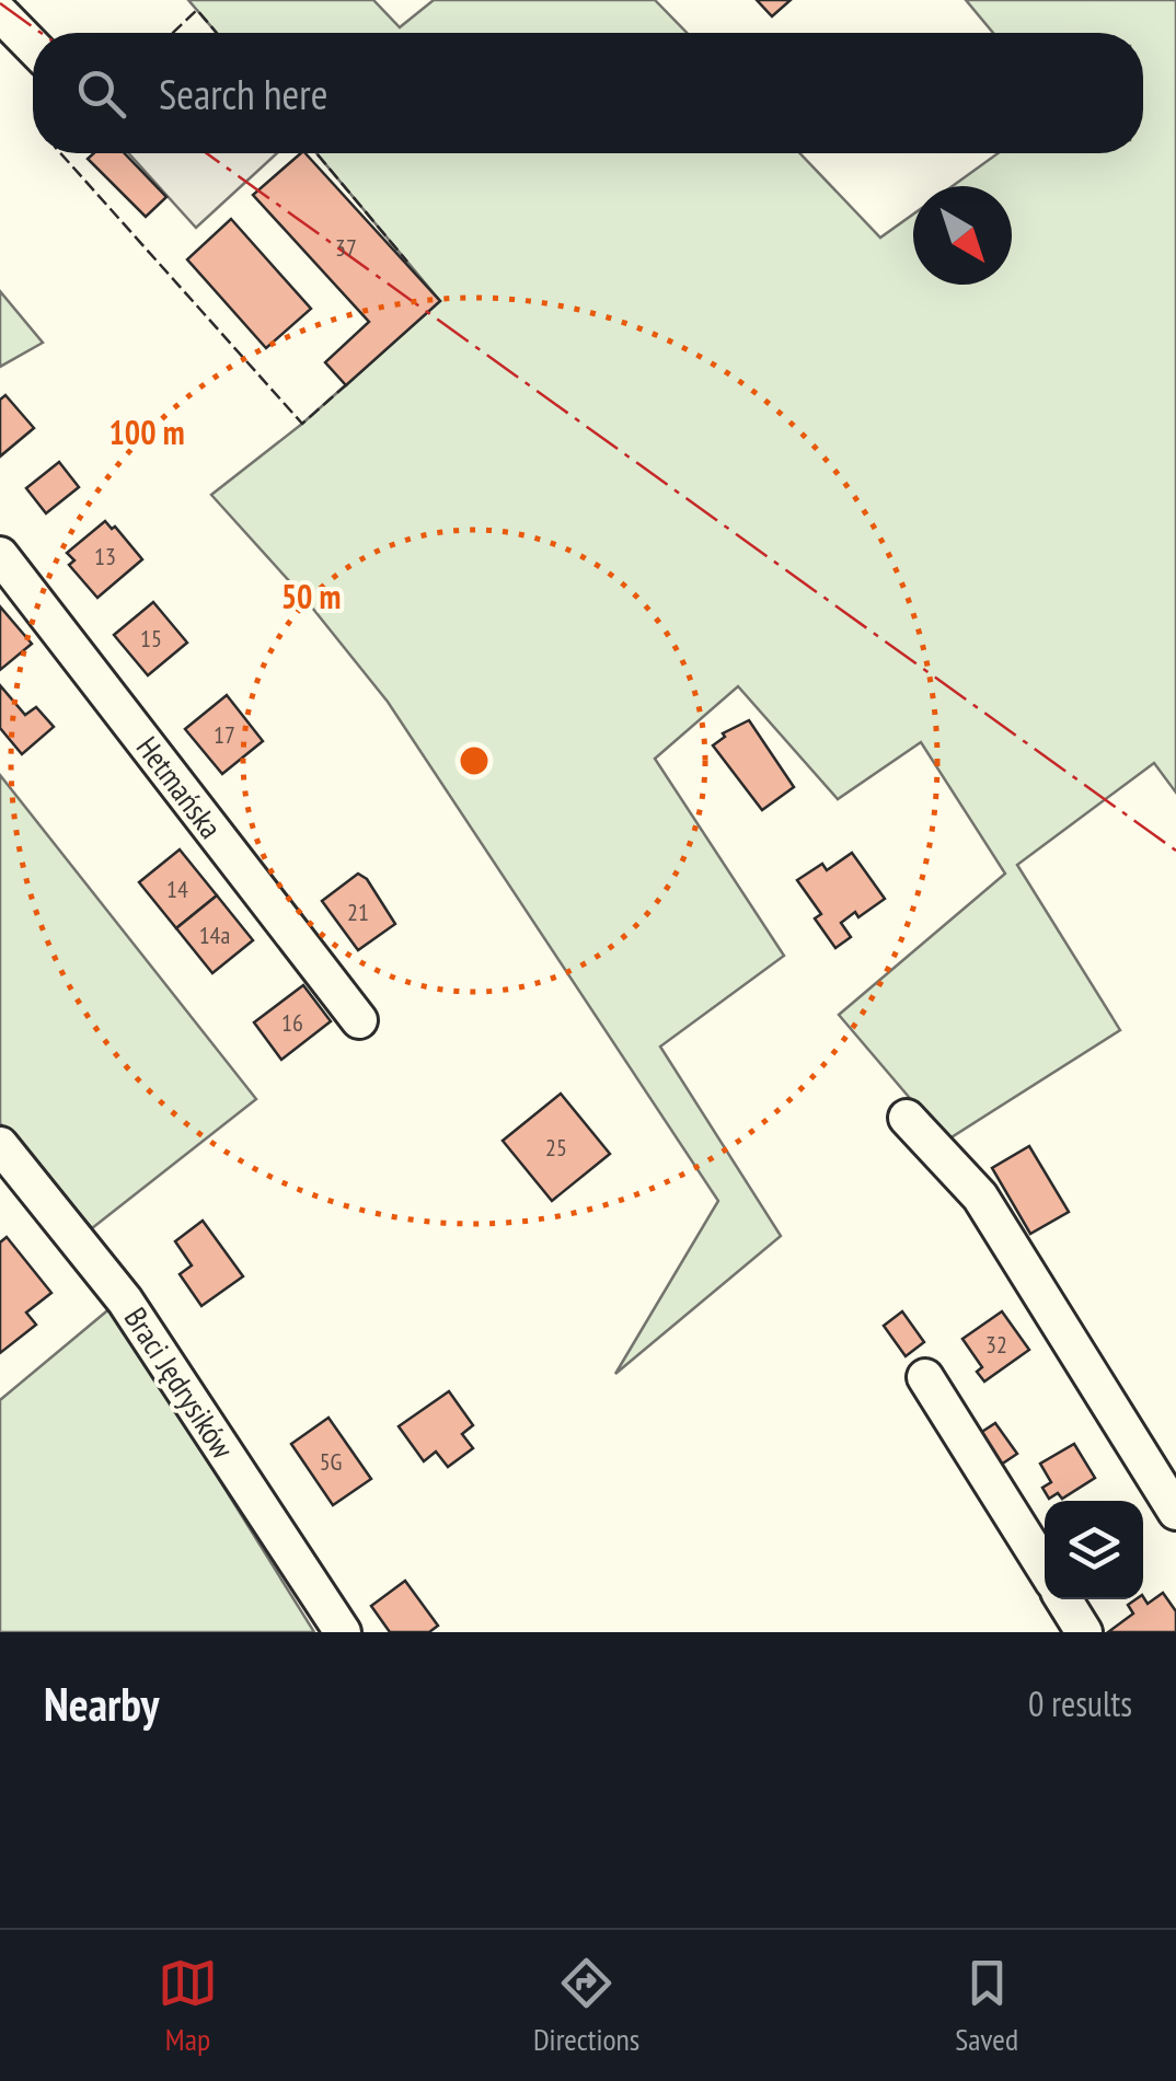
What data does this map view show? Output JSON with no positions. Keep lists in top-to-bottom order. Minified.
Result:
{"streets":{"street":["Hetmańska","Braci Jędrysików"]},"house_numbers":["37","13","15","17","14","21","14a","16","25","32","5G"],"north":"bottom right","page":{"search":"Search here","heading":["Nearby","0 results"],"nav":["Map","Directions","Saved"]},"rings":["100 m","50 m"]}
